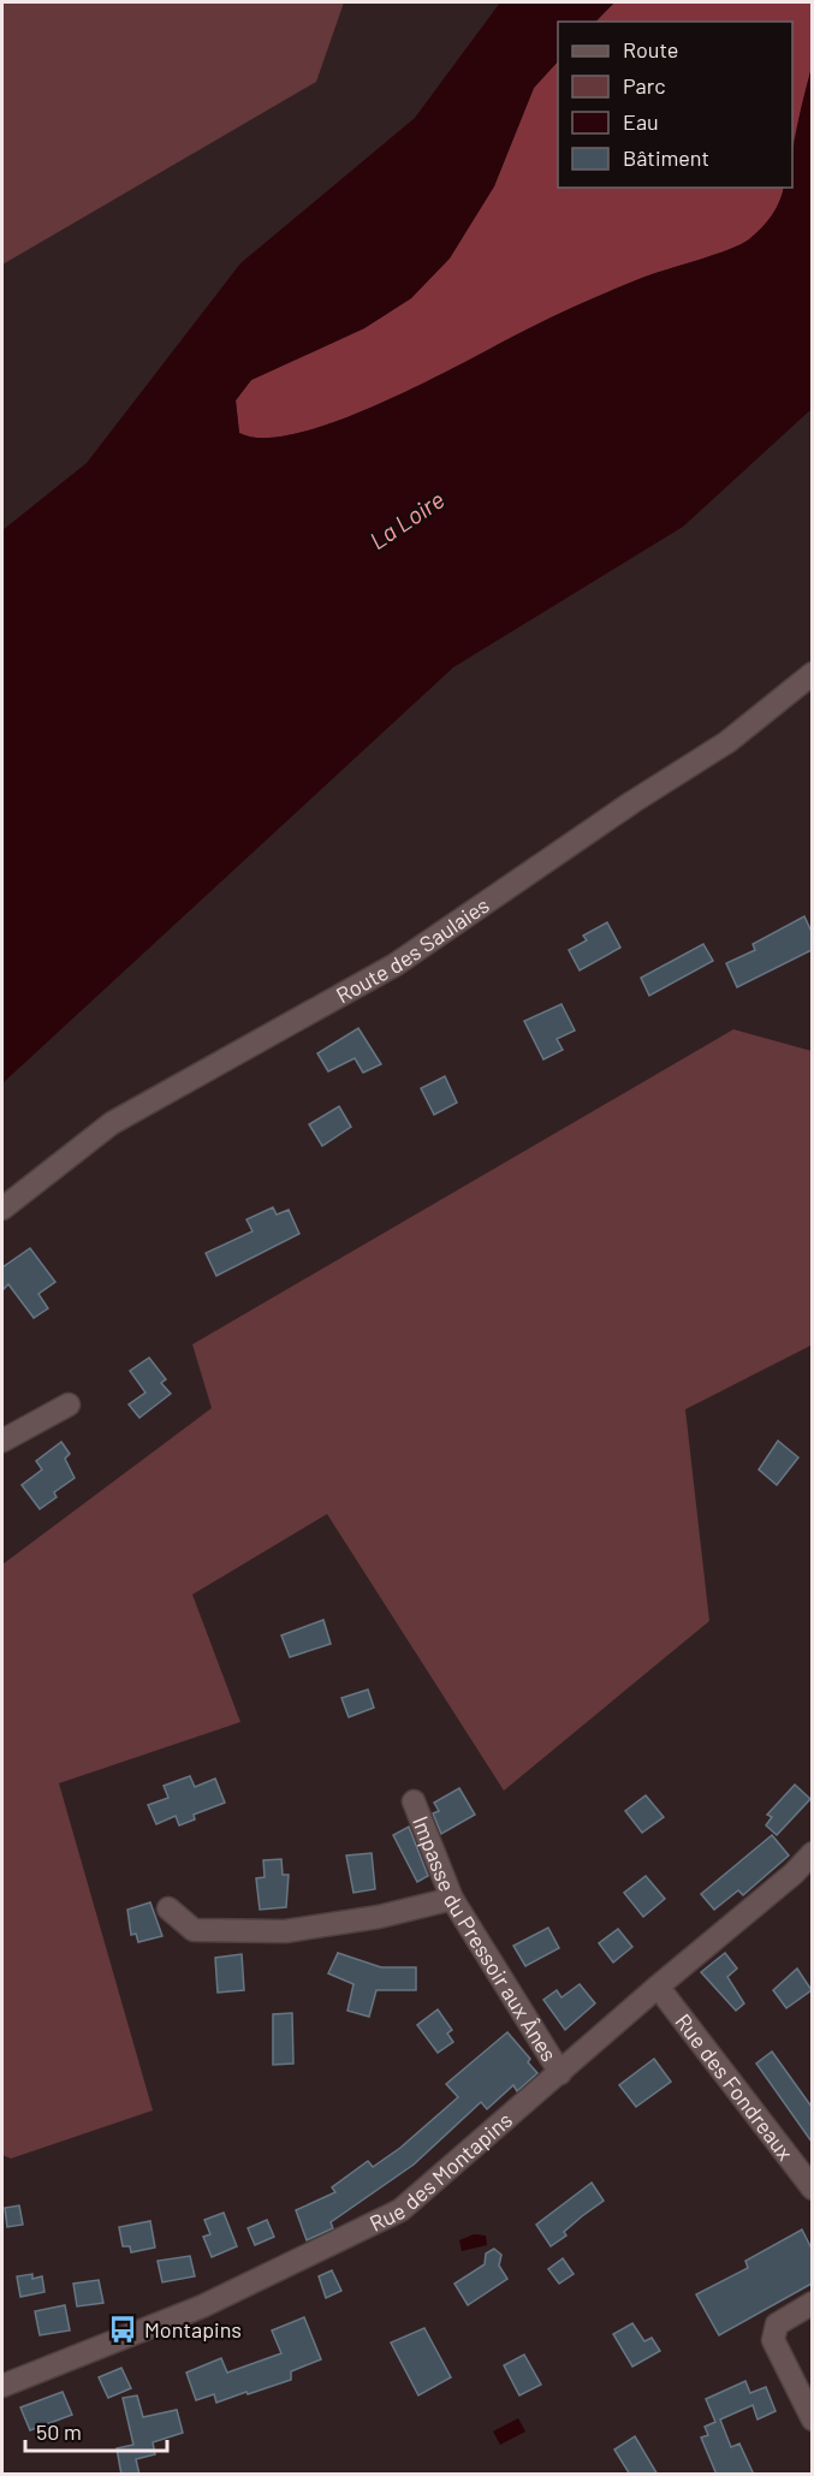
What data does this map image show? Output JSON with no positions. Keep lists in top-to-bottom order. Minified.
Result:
{"streets":{"street":["Route des Saulaies","Impasse du Pressoir aux Ânes","Rue des Fondreaux","Rue des Montapins"]},"crossings":[["Impasse du Pressoir aux Ânes","Rue des Montapins"],["Rue des Fondreaux","Rue des Montapins"]],"water":["La Loire"],"places":{"bus stop":["Montapins"]},"legend":["Route","Parc","Eau","Bâtiment"],"scale_bar":"50 m"}
